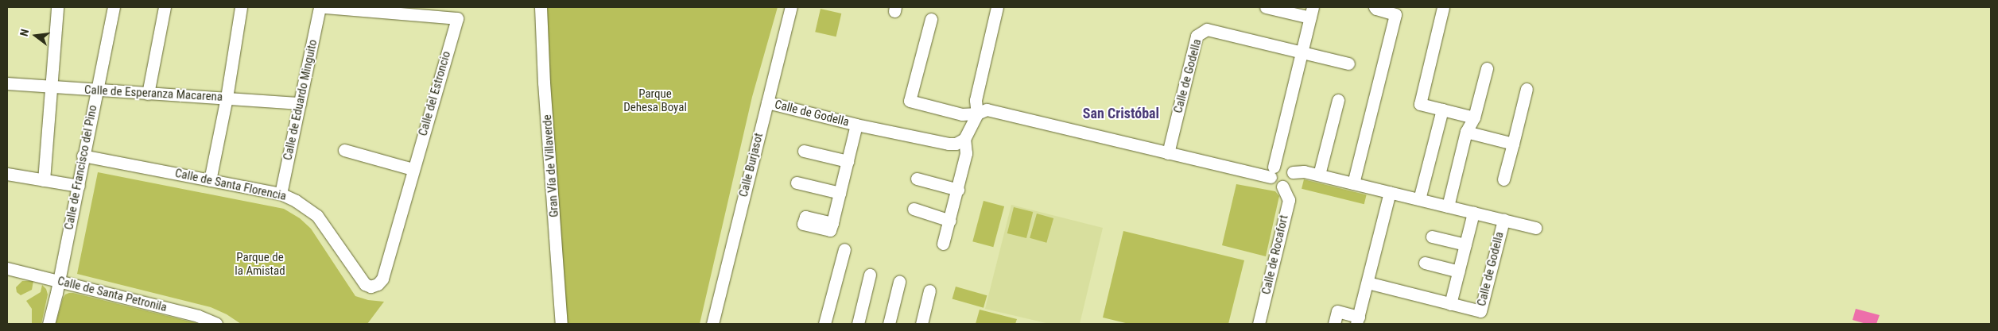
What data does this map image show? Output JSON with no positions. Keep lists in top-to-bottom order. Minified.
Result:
{"streets":{"street":["Calle de Godella","Calle de Esperanza Macarena","Calle del Estroncio","Calle de Eduardo Minguito","Calle Burjasot","Gran Vía de Villaverde","Calle de Francisco del Pino","Calle de Santa Florencia","Calle de Rocafort","Calle de Santa Petronila"]},"crossings":[["Calle de Godella","Calle Burjasot"],["Calle de Godella","Calle de Rocafort"],["Calle de Esperanza Macarena","Calle de Eduardo Minguito"],["Calle de Esperanza Macarena","Calle de Francisco del Pino"],["Calle del Estroncio","Calle de Santa Florencia"],["Calle de Eduardo Minguito","Calle de Santa Florencia"],["Calle de Francisco del Pino","Calle de Santa Florencia"],["Calle de Francisco del Pino","Calle de Santa Petronila"]],"districts":["San Cristóbal"],"parks":["Parque Dehesa Boyal","Parque de la Amistad"],"north":"left"}
